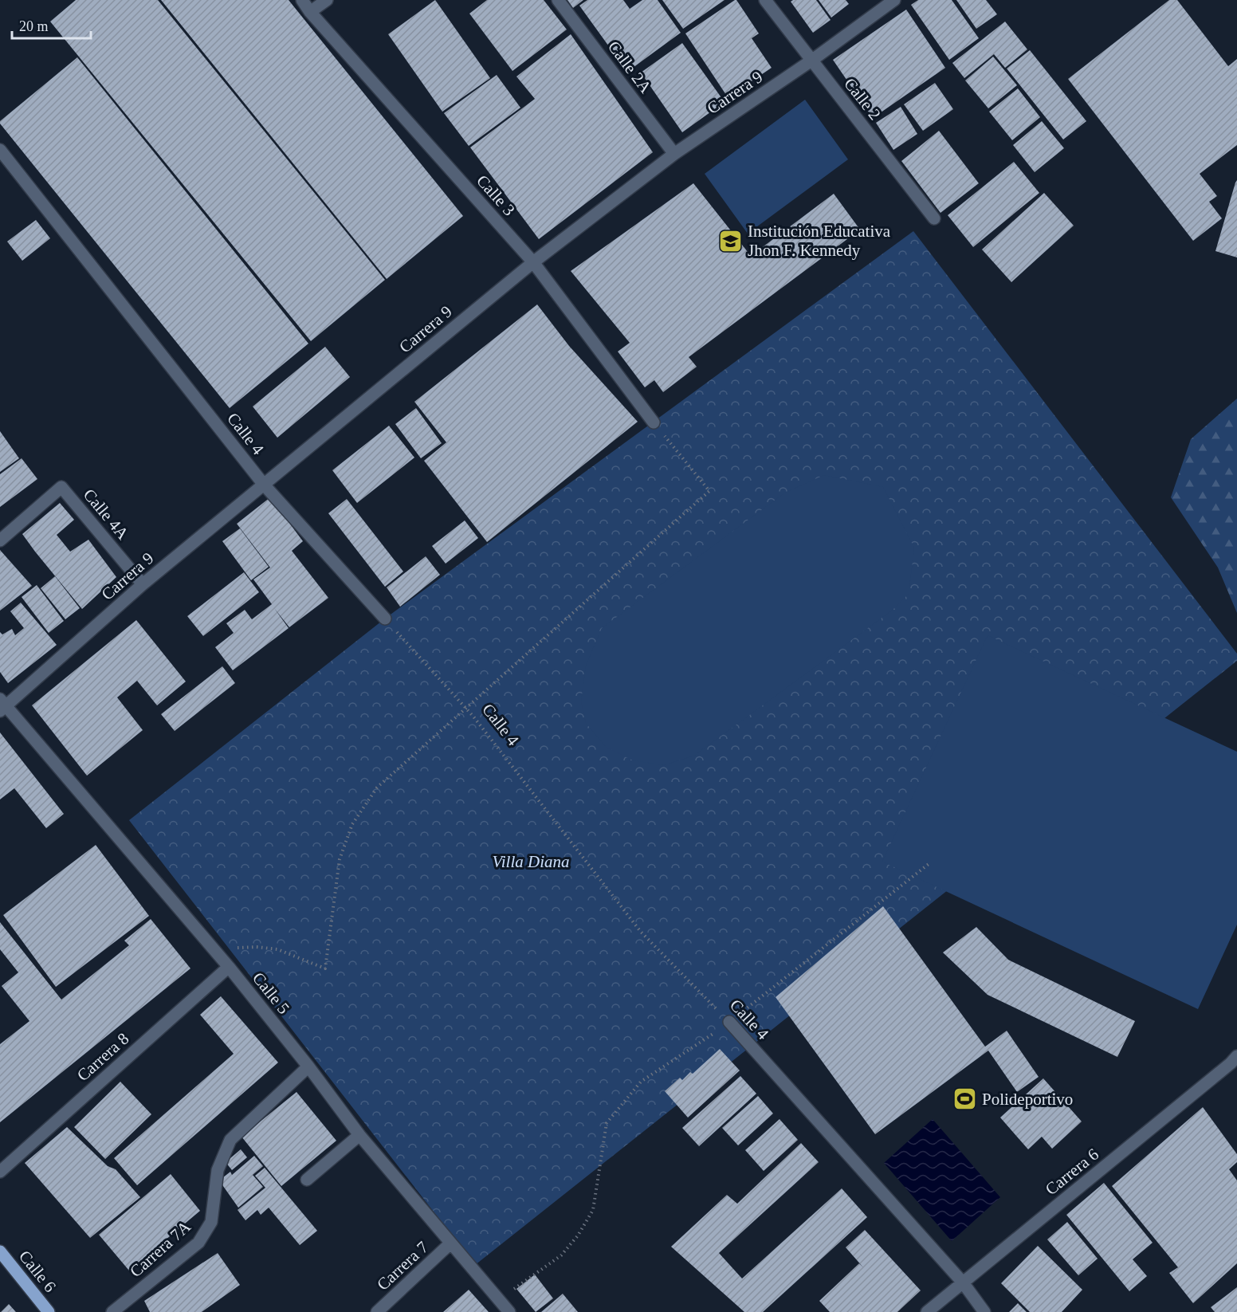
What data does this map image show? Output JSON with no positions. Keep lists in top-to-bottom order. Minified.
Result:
{"streets":{"main road":["Calle 6"],"street":["Calle 2A","Carrera 9","Calle 2","Calle 3","Calle 4","Calle 4A","Calle 5","Carrera 8","Carrera 6","Carrera 7A","Carrera 7"]},"crossings":[["Calle 2A","Carrera 9"],["Carrera 9","Calle 2"],["Carrera 9","Calle 3"],["Carrera 9","Calle 4"],["Carrera 9","Calle 4A"],["Carrera 9","Calle 5"],["Calle 4","Carrera 6"],["Calle 5","Carrera 8"],["Calle 5","Carrera 7A"],["Calle 5","Carrera 7"]],"parks":["Villa Diana"],"places":{"school or university":["Institución Educativa Jhon F. Kennedy"],"sports":["Polideportivo"]},"scale_bar":"20 m"}
